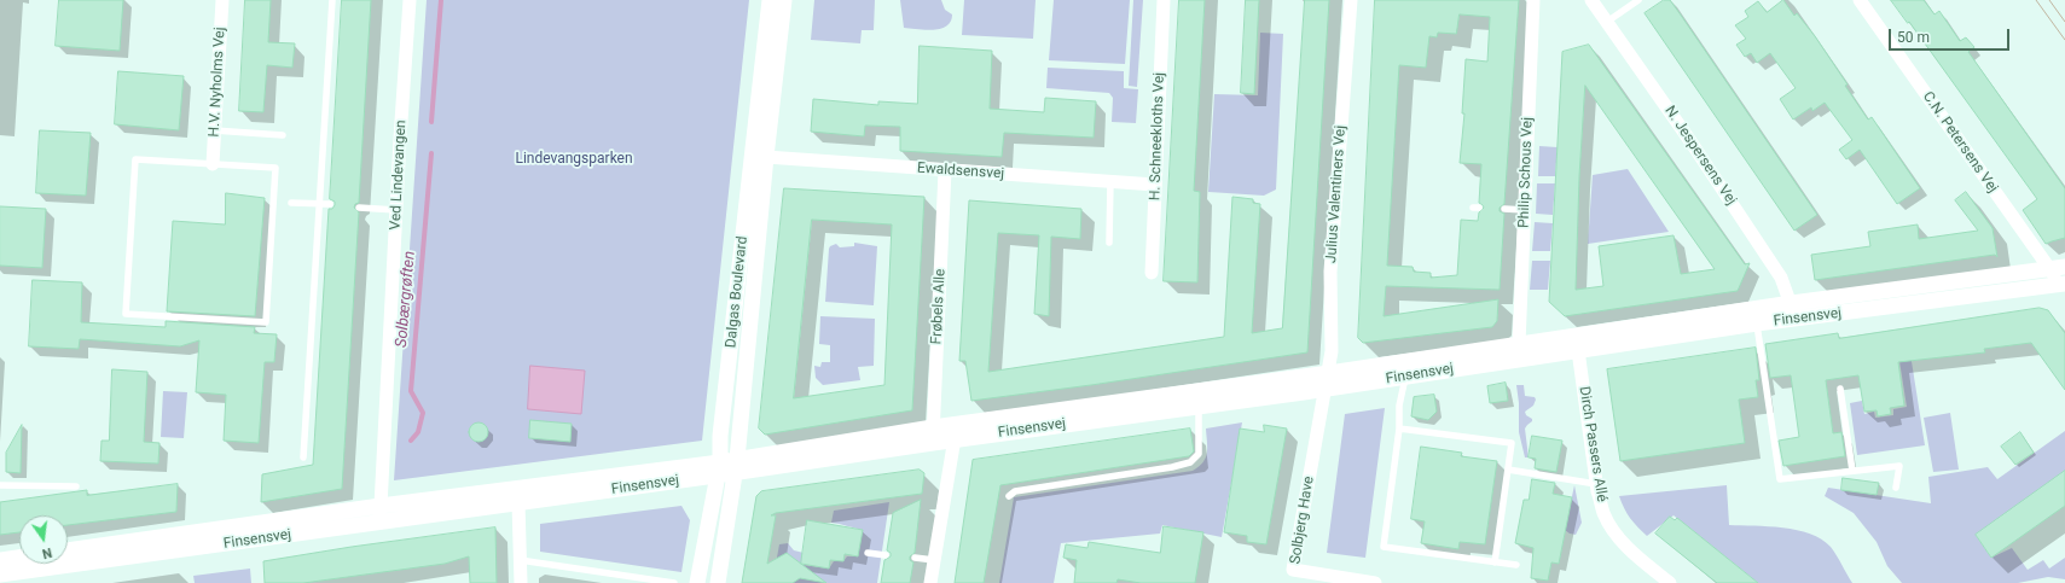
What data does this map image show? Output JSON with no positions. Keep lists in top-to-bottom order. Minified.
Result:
{"streets":{"street":["H.V. Nyholms Vej","H. Schneekloths Vej","C.N. Petersens Vej","N. Jespersens Vej","Ewaldsensvej","Philip Schous Vej","Ved Lindevangen","Julius Valentiners Vej","Dalgas Boulevard","Frøbels Alle","Finsensvej","Dirch Passers Allé","Solbjerg Have"]},"crossings":[["H. Schneekloths Vej","Ewaldsensvej"],["C.N. Petersens Vej","Finsensvej"],["N. Jespersens Vej","Finsensvej"],["Ewaldsensvej","Dalgas Boulevard"],["Ewaldsensvej","Frøbels Alle"],["Philip Schous Vej","Finsensvej"],["Ved Lindevangen","Finsensvej"],["Julius Valentiners Vej","Finsensvej"],["Julius Valentiners Vej","Solbjerg Have"],["Dalgas Boulevard","Finsensvej"],["Frøbels Alle","Finsensvej"],["Finsensvej","Dirch Passers Allé"],["Finsensvej","Solbjerg Have"]],"water":["Solbærgrøften"],"parks":["Lindevangsparken"],"scale_bar":"50 m","north":"bottom"}
